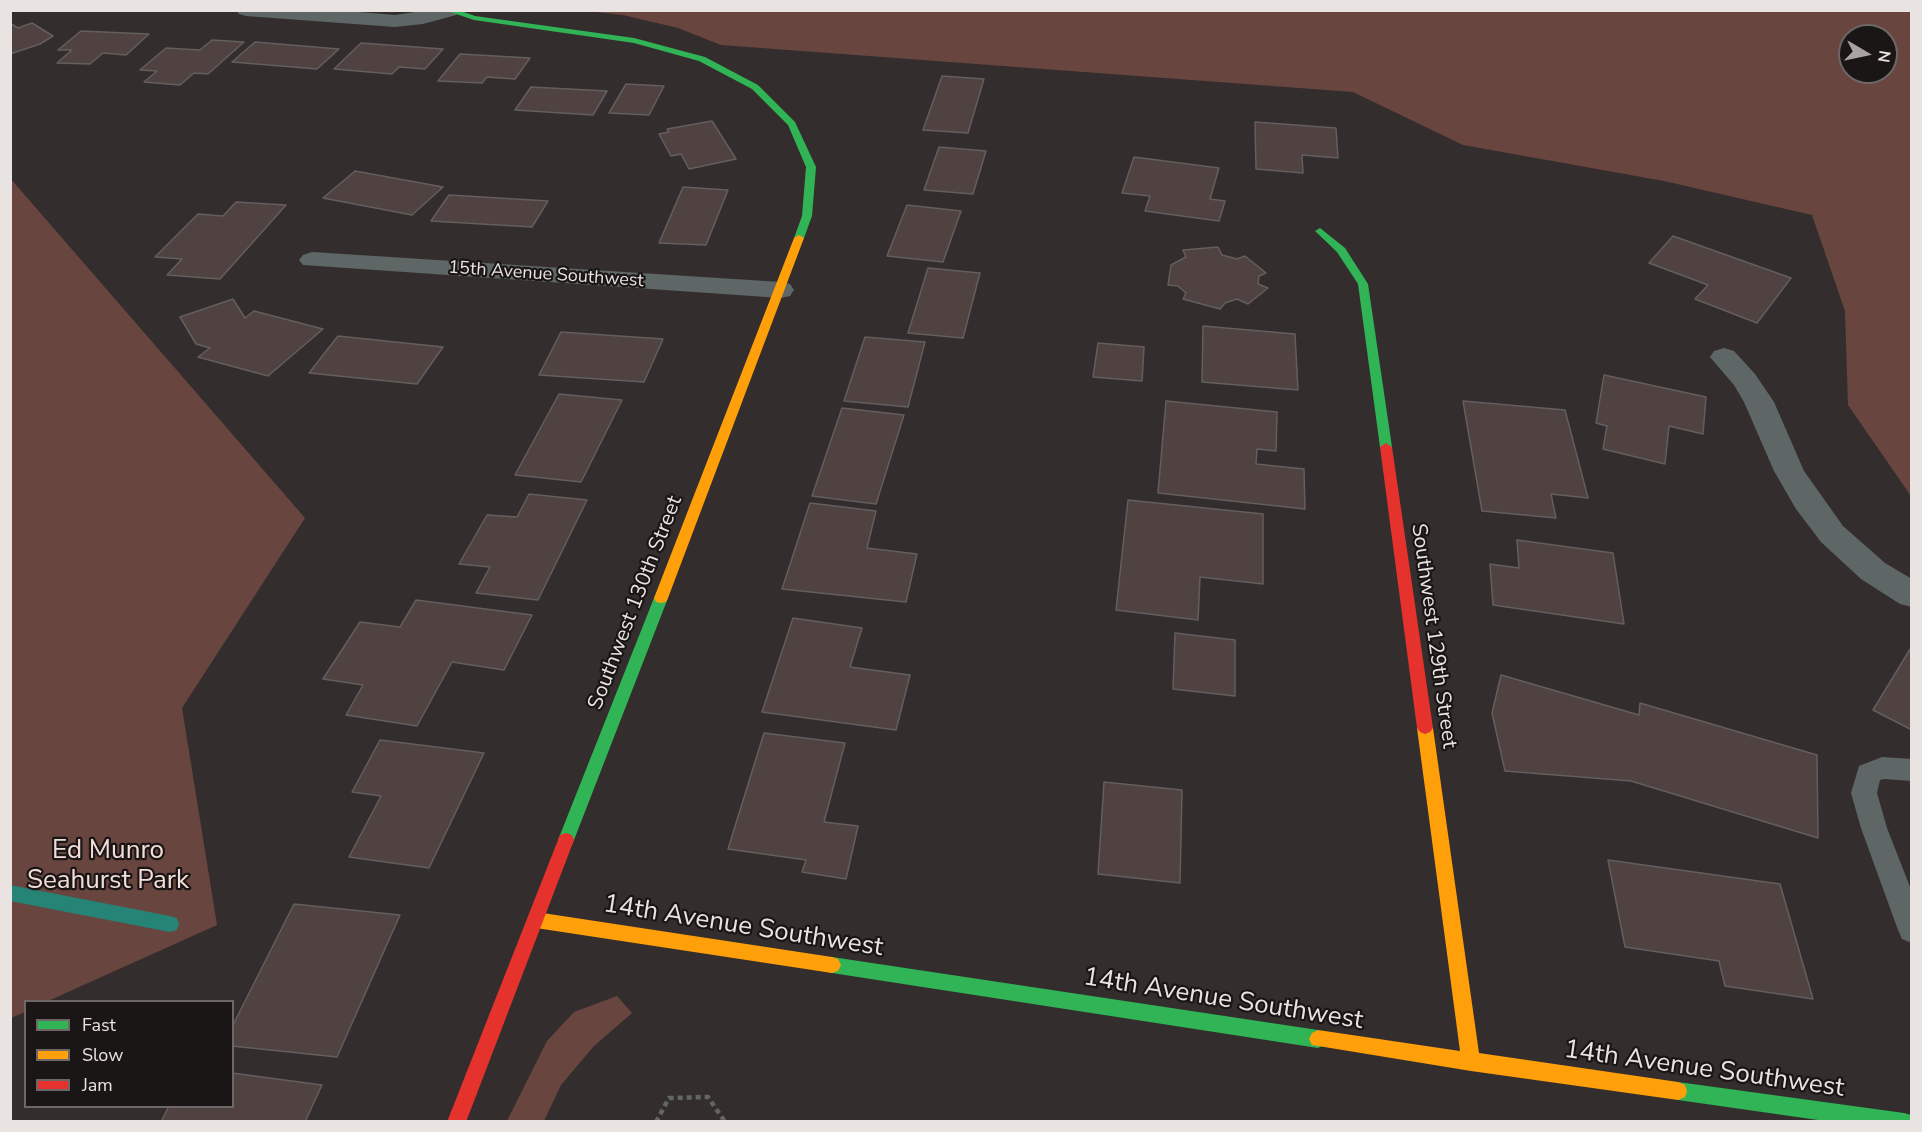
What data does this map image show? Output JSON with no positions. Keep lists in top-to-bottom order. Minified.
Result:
{"streets":{"street":["15th Avenue Southwest","Southwest 130th Street","Southwest 129th Street","14th Avenue Southwest"]},"crossings":[["15th Avenue Southwest","Southwest 130th Street"],["Southwest 130th Street","14th Avenue Southwest"],["Southwest 129th Street","14th Avenue Southwest"]],"parks":["Ed Munro Seahurst Park"],"legend":["Fast","Slow","Jam"],"north":"right"}
